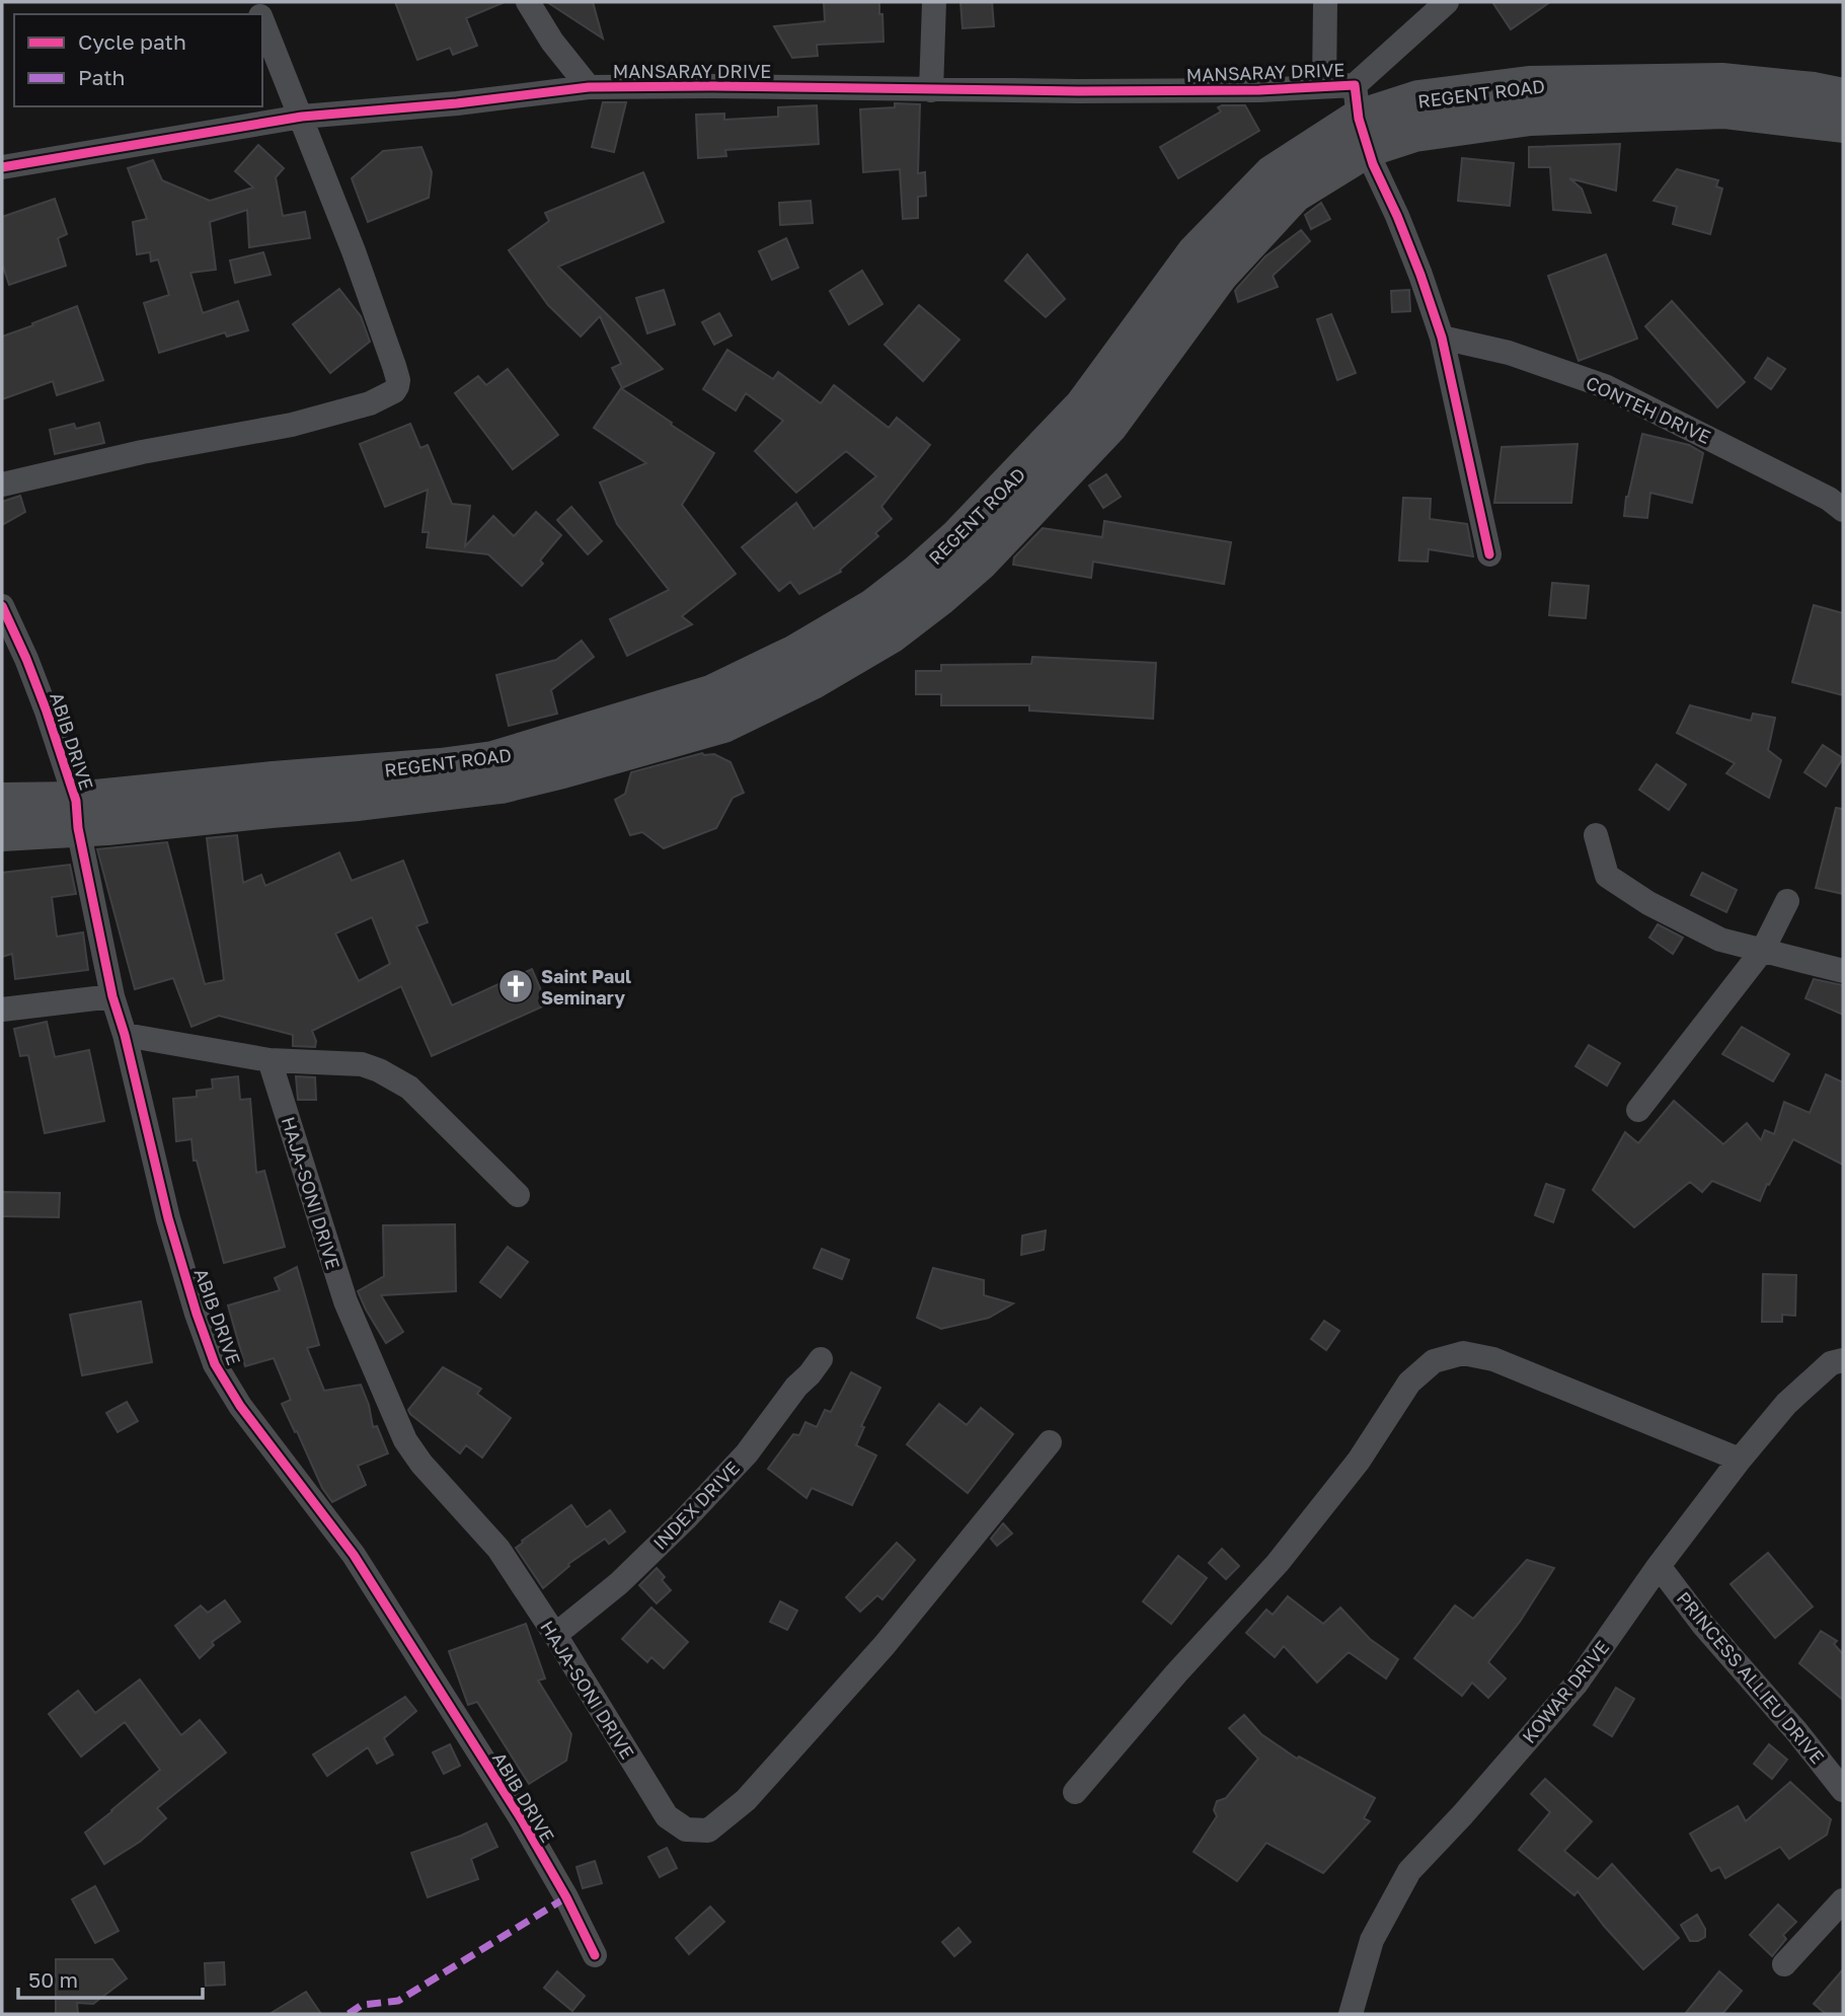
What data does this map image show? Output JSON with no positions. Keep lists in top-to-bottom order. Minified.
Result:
{"streets":{"main road":["REGENT ROAD"],"street":["MANSARAY DRIVE","CONTEH DRIVE","ABIB DRIVE","HAJA-SONI DRIVE","INDEX DRIVE","PRINCESS ALLIEU DRIVE","KOWAR DRIVE"]},"crossings":[["MANSARAY DRIVE","REGENT ROAD"],["REGENT ROAD","ABIB DRIVE"],["HAJA-SONI DRIVE","INDEX DRIVE"],["PRINCESS ALLIEU DRIVE","KOWAR DRIVE"]],"places":{"church":["Saint Paul Seminary"]},"legend":["Cycle path","Path"],"scale_bar":"50 m"}
